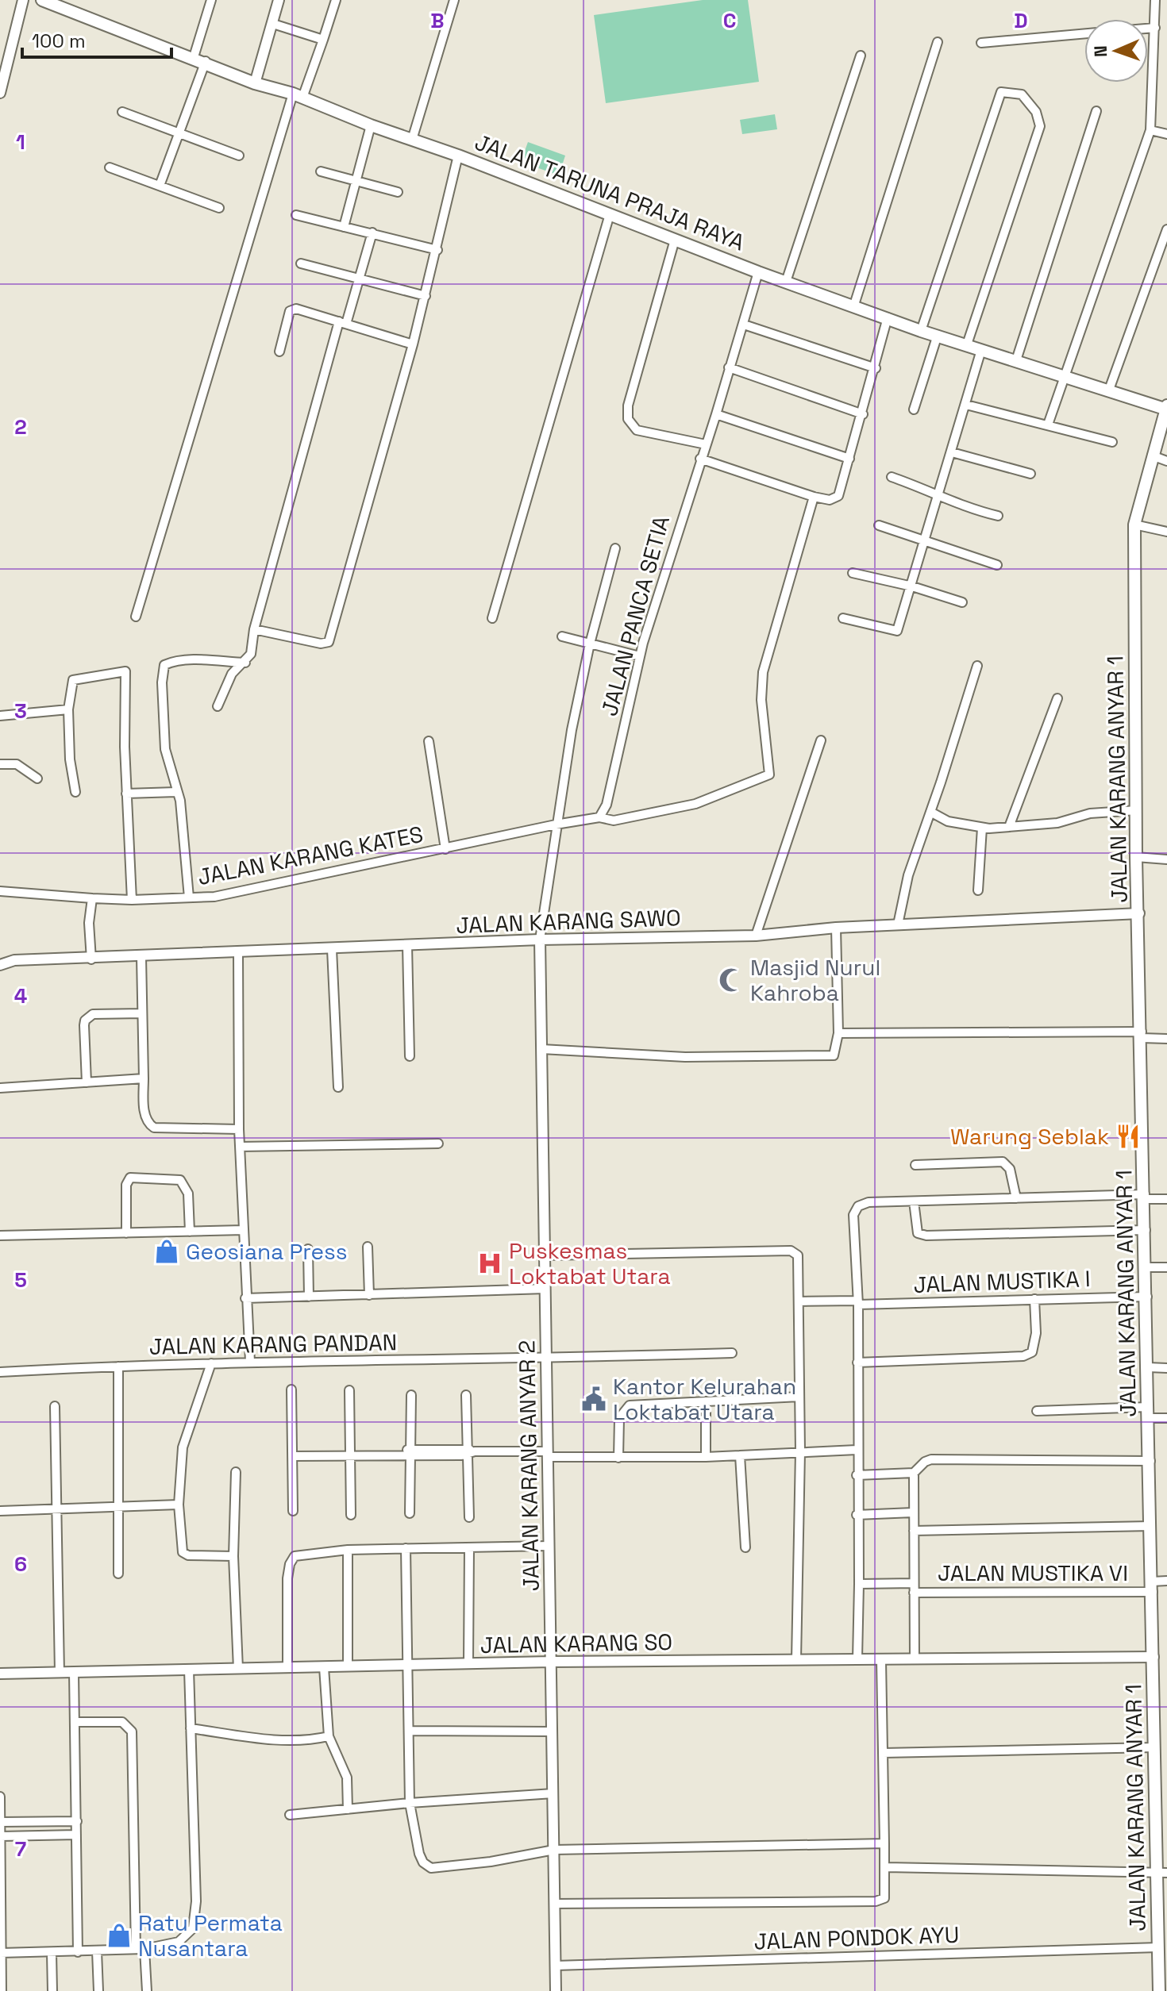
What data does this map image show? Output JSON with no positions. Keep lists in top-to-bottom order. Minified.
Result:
{"streets":{"main road":["JALAN TARUNA PRAJA RAYA","JALAN KARANG ANYAR 1"],"street":["JALAN PANCA SETIA","JALAN KARANG KATES","JALAN KARANG SAWO","JALAN MUSTIKA I","JALAN KARANG PANDAN","JALAN KARANG ANYAR 2","JALAN MUSTIKA VI","JALAN KARANG SO","JALAN PONDOK AYU"]},"crossings":[["JALAN TARUNA PRAJA RAYA","JALAN PANCA SETIA"],["JALAN TARUNA PRAJA RAYA","JALAN KARANG ANYAR 1"],["JALAN KARANG ANYAR 1","JALAN KARANG SAWO"],["JALAN KARANG ANYAR 1","JALAN MUSTIKA I"],["JALAN KARANG ANYAR 1","JALAN MUSTIKA VI"],["JALAN KARANG ANYAR 1","JALAN KARANG SO"],["JALAN KARANG ANYAR 1","JALAN PONDOK AYU"],["JALAN KARANG SAWO","JALAN KARANG ANYAR 2"],["JALAN KARANG PANDAN","JALAN KARANG ANYAR 2"],["JALAN KARANG ANYAR 2","JALAN KARANG SO"],["JALAN KARANG ANYAR 2","JALAN PONDOK AYU"]],"places":{"mosque":["Masjid Nurul Kahroba"],"restaurant":["Warung Seblak"],"shop":["Geosiana Press","Ratu Permata Nusantara"],"hospital":["Puskesmas Loktabat Utara"],"public building":["Kantor Kelurahan Loktabat Utara"]},"scale_bar":"100 m","north":"left","grid":{"columns":["B","C","D"],"rows":["1","2","3","4","5","6","7"]}}
